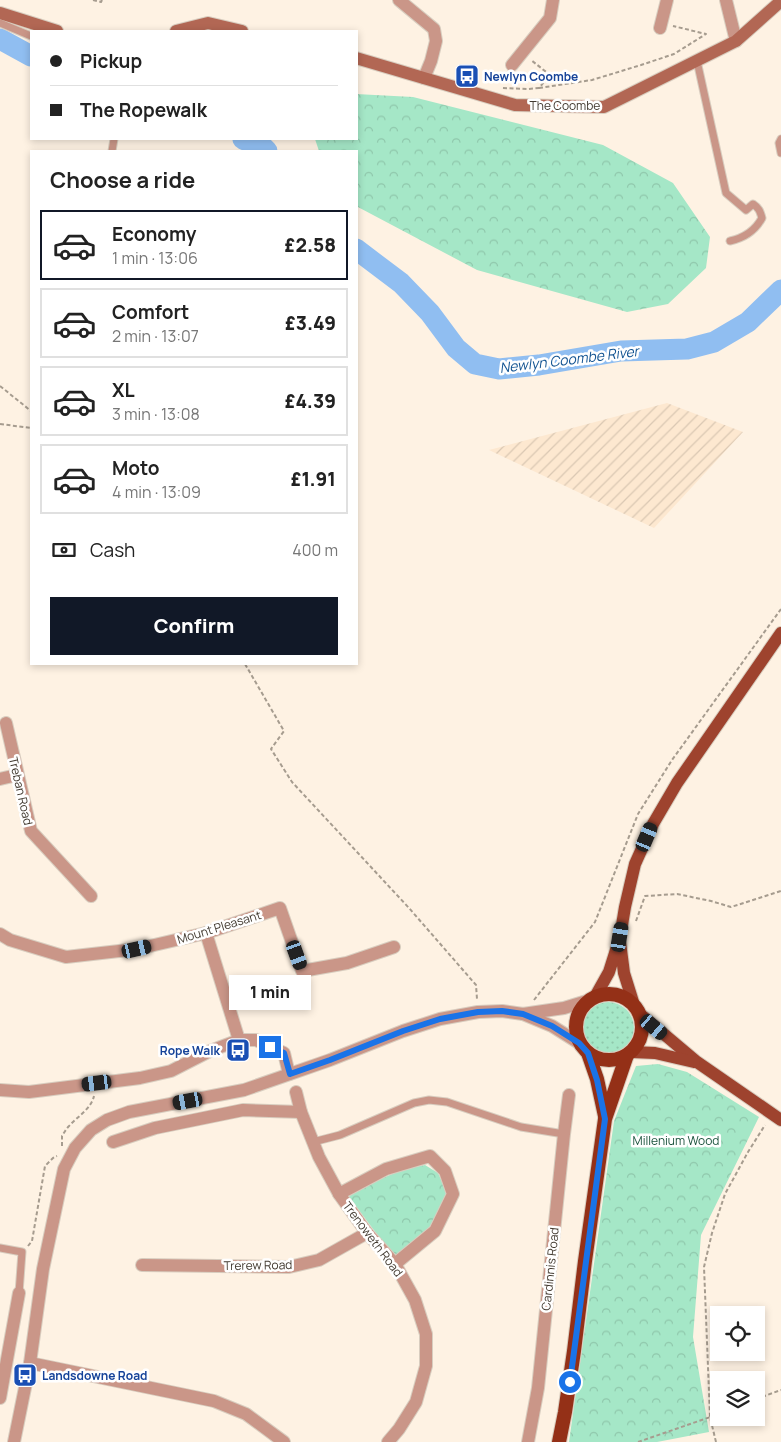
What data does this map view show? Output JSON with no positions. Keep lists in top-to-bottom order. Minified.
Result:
{"streets":{"main road":["The Coombe"],"street":["Treban Road","Mount Pleasant","Trenoweth Road","Trerew Road","Cardinnis Road"]},"crossings":[["Trenoweth Road","Trerew Road"]],"water":["Newlyn Coombe River"],"parks":["Millenium Wood"],"places":{"bus stop":["Newlyn Coombe","Rope Walk","Landsdowne Road"]},"page":{"banner":["Pickup","The Ropewalk"],"heading":"Choose a ride","list":[{"name":"Economy","note":"1 min · 13:06","value":"£2.58"},{"name":"Comfort","note":"2 min · 13:07","value":"£3.49"},{"name":"XL","note":"3 min · 13:08","value":"£4.39"},{"name":"Moto","note":"4 min · 13:09","value":"£1.91"}],"pay":["Cash","400 m"],"buttons":"Confirm","bubble":"1 min"}}
